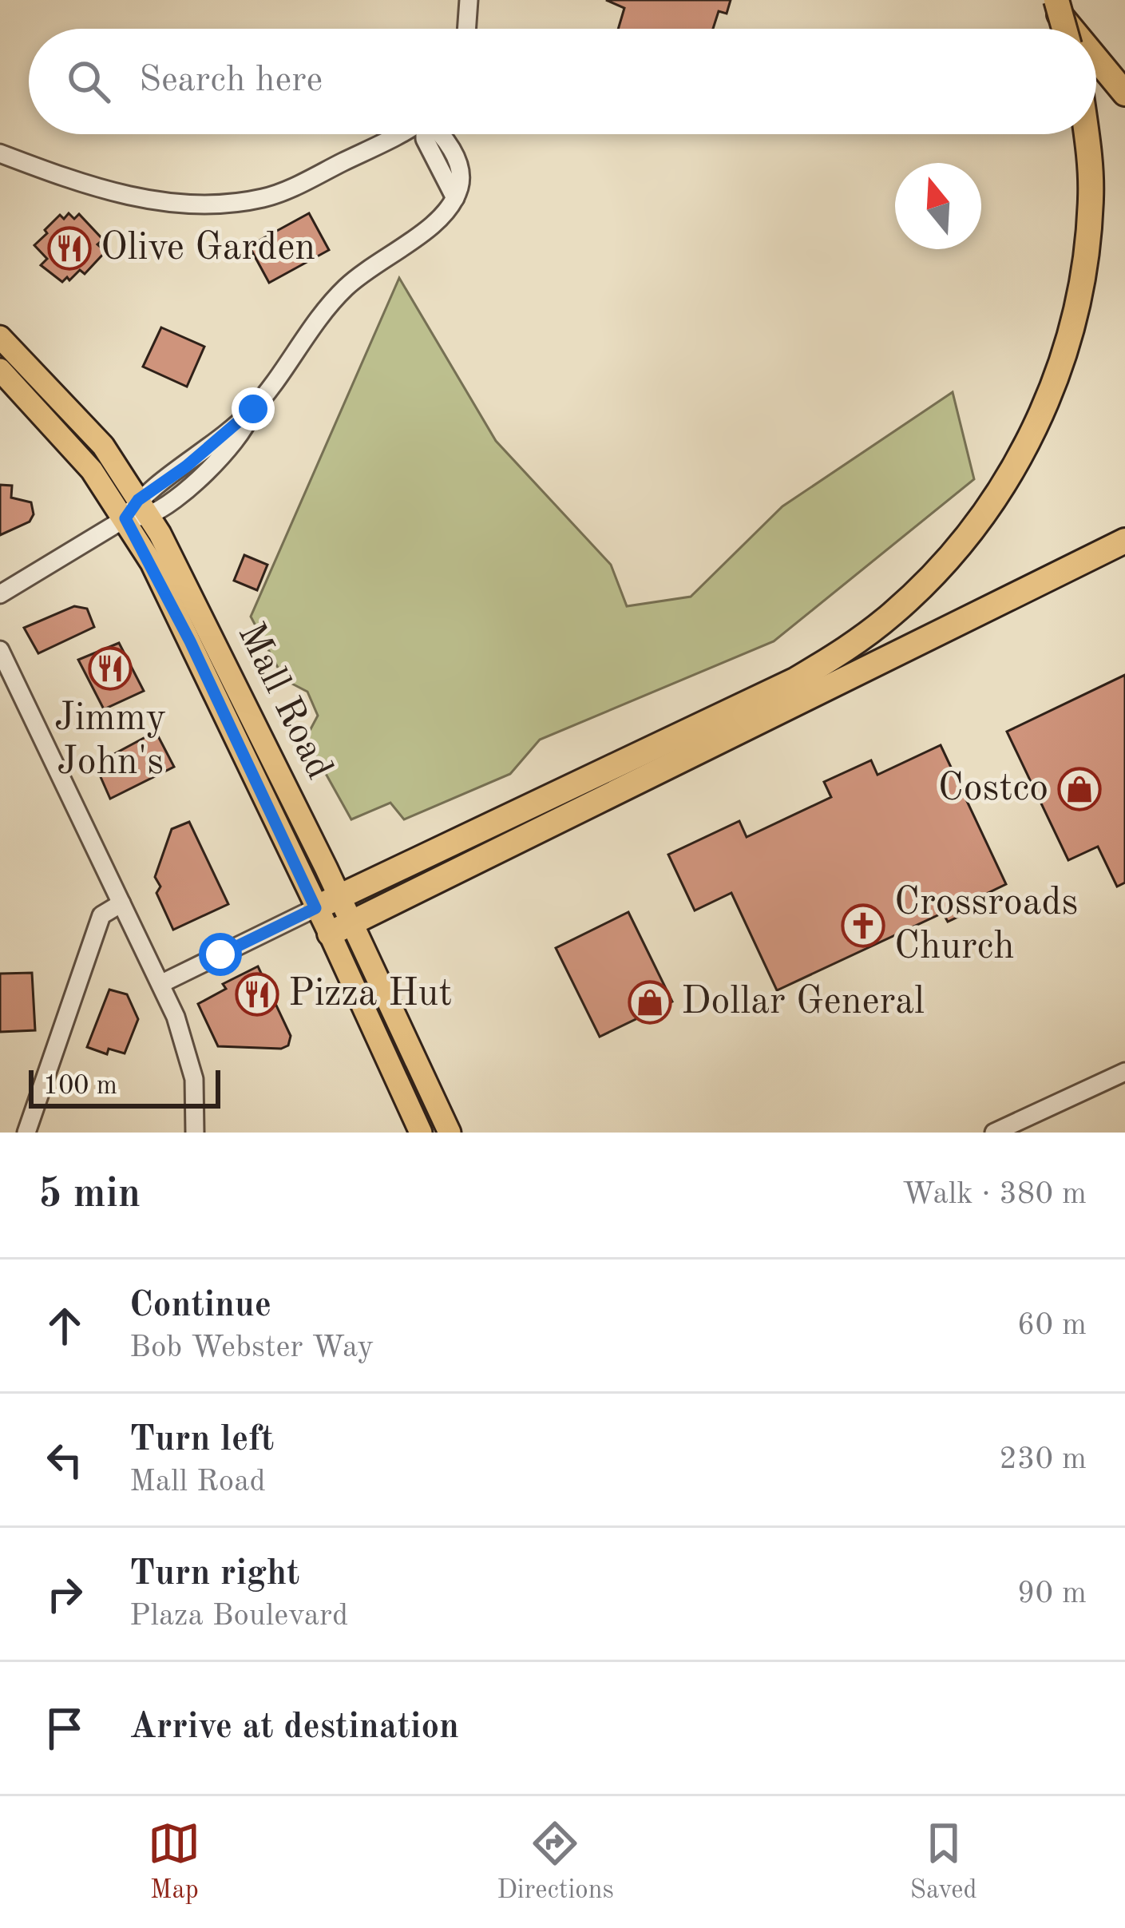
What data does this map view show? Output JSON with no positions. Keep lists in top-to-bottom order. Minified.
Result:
{"streets":{"main road":["Mall Road"]},"places":{"restaurant":["Olive Garden","Jimmy John's","Pizza Hut"],"shop":["Costco","Dollar General"],"church":["Crossroads Church"]},"scale_bar":"100 m","north":"top","page":{"search":"Search here","scale":"100 m","heading":["5 min","Walk · 380 m"],"list":[["Continue","Bob Webster Way","60 m"],["Turn left","Mall Road","230 m"],["Turn right","Plaza Boulevard","90 m"],"Arrive at destination"],"nav":["Map","Directions","Saved"]}}
